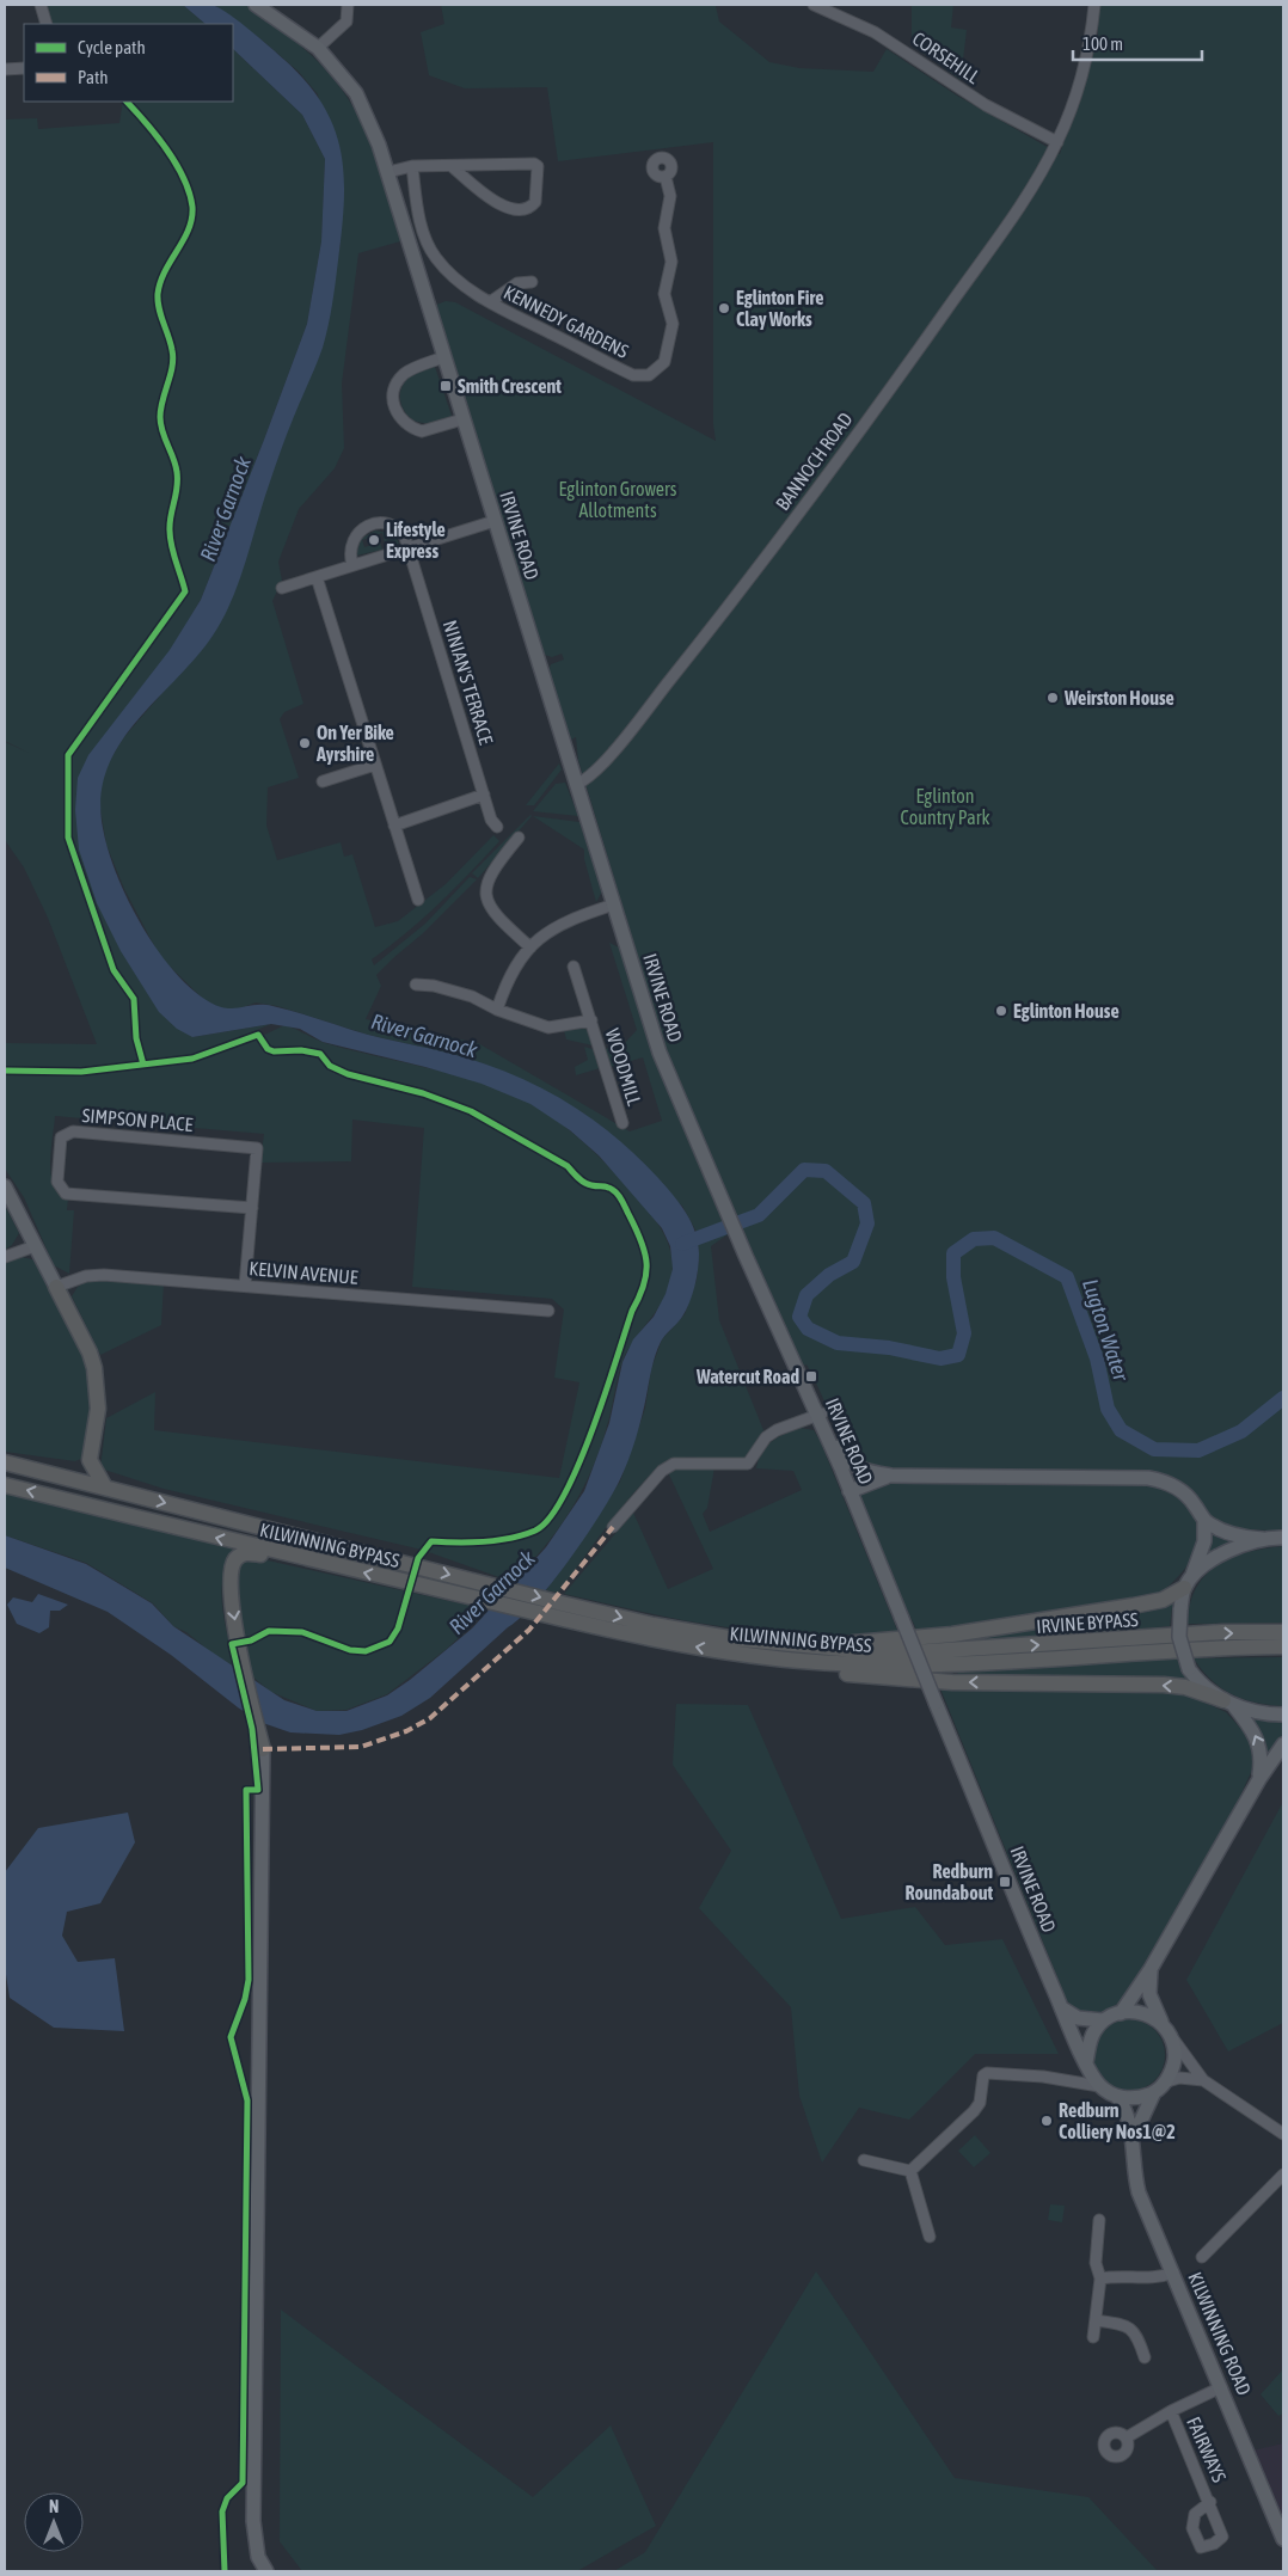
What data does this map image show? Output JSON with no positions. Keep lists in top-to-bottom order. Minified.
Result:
{"streets":{"highway":["KILWINNING BYPASS","IRVINE BYPASS"],"main road":["IRVINE ROAD","KILWINNING ROAD"],"street":["CORSEHILL","KENNEDY GARDENS","BANNOCH ROAD","NINIAN'S TERRACE","WOODMILL","SIMPSON PLACE","KELVIN AVENUE","FAIRWAYS"]},"crossings":[["CORSEHILL","BANNOCH ROAD"],["BANNOCH ROAD","IRVINE ROAD"],["IRVINE ROAD","KILWINNING ROAD"],["SIMPSON PLACE","KELVIN AVENUE"],["KILWINNING BYPASS","IRVINE BYPASS"],["KILWINNING ROAD","FAIRWAYS"]],"water":["River Garnock","Lugton Water"],"parks":["Eglinton Growers Allotments","Eglinton Country Park"],"places":{"other":["Eglinton Fire Clay Works","Lifestyle Express","Weirston House","On Yer Bike Ayrshire","Eglinton House","Redburn Colliery Nos1@2"],"transit":["Smith Crescent","Watercut Road","Redburn Roundabout"]},"legend":["Cycle path","Path"],"scale_bar":"100 m","north":"top"}
